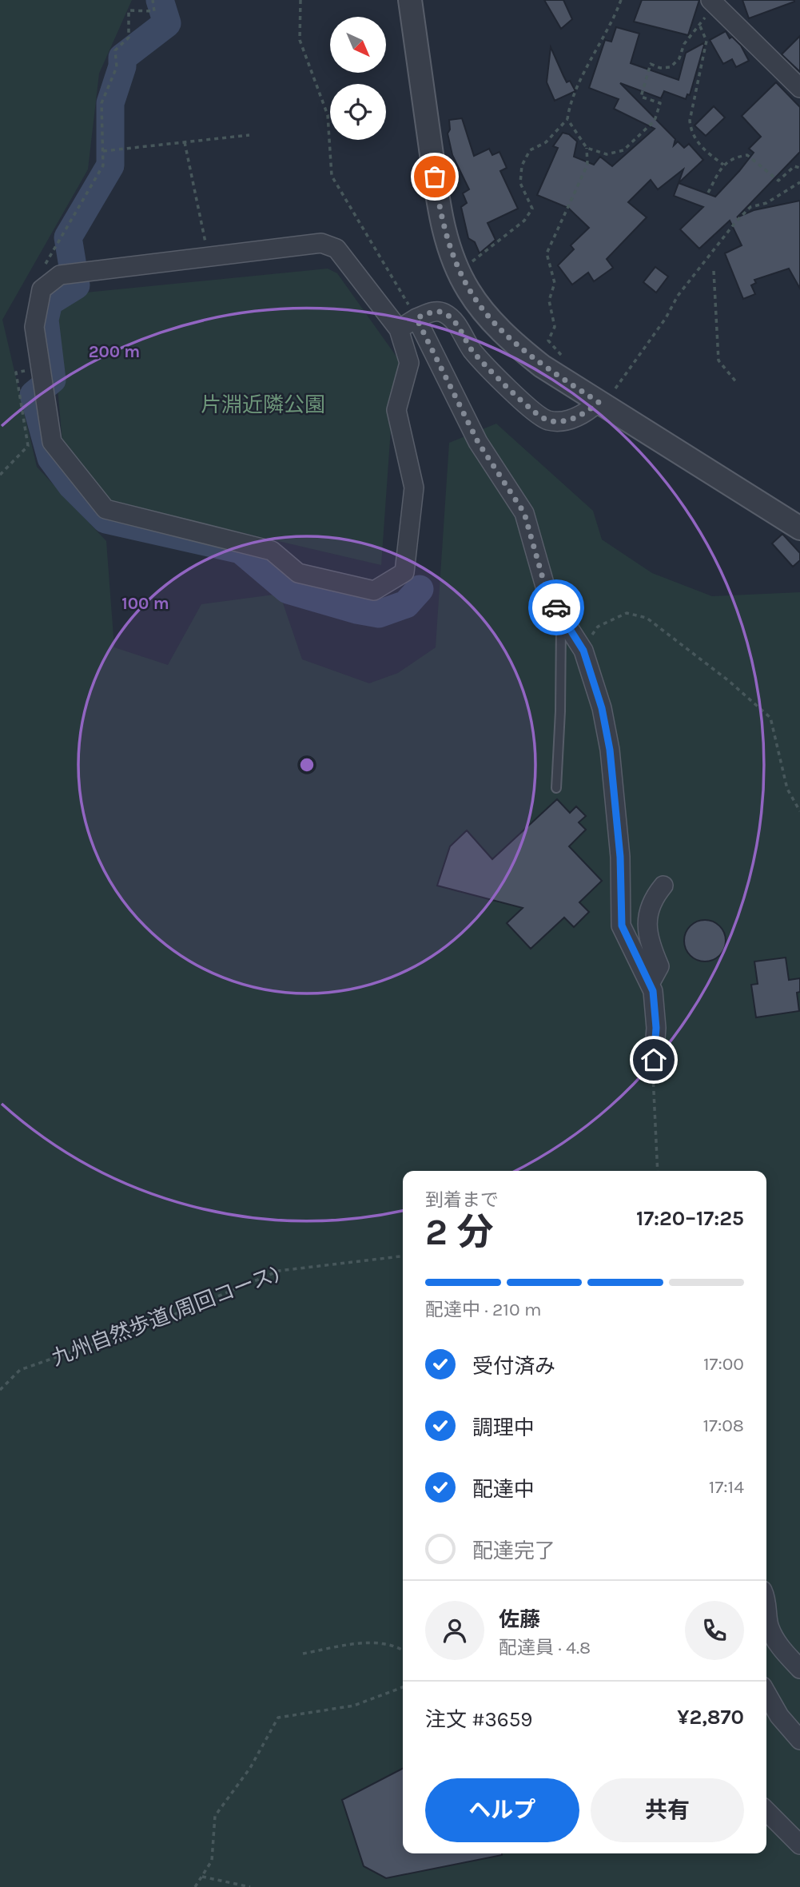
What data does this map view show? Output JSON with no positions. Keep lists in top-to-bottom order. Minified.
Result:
{"streets":{"path":["九州自然歩道(周回コース)"]},"parks":["片淵近隣公園"],"north":"bottom right","page":{"heading":["2 分","到着まで","17:20–17:25"],"panel":["佐藤","配達員 · 4.8","注文 #3659","¥2,870"],"bar":"配達中 · 210 m","list":[["受付済み","17:00"],["調理中","17:08"],["配達中","17:14"],"配達完了"],"buttons":["ヘルプ","共有"]},"rings":["200 m","100 m"]}
